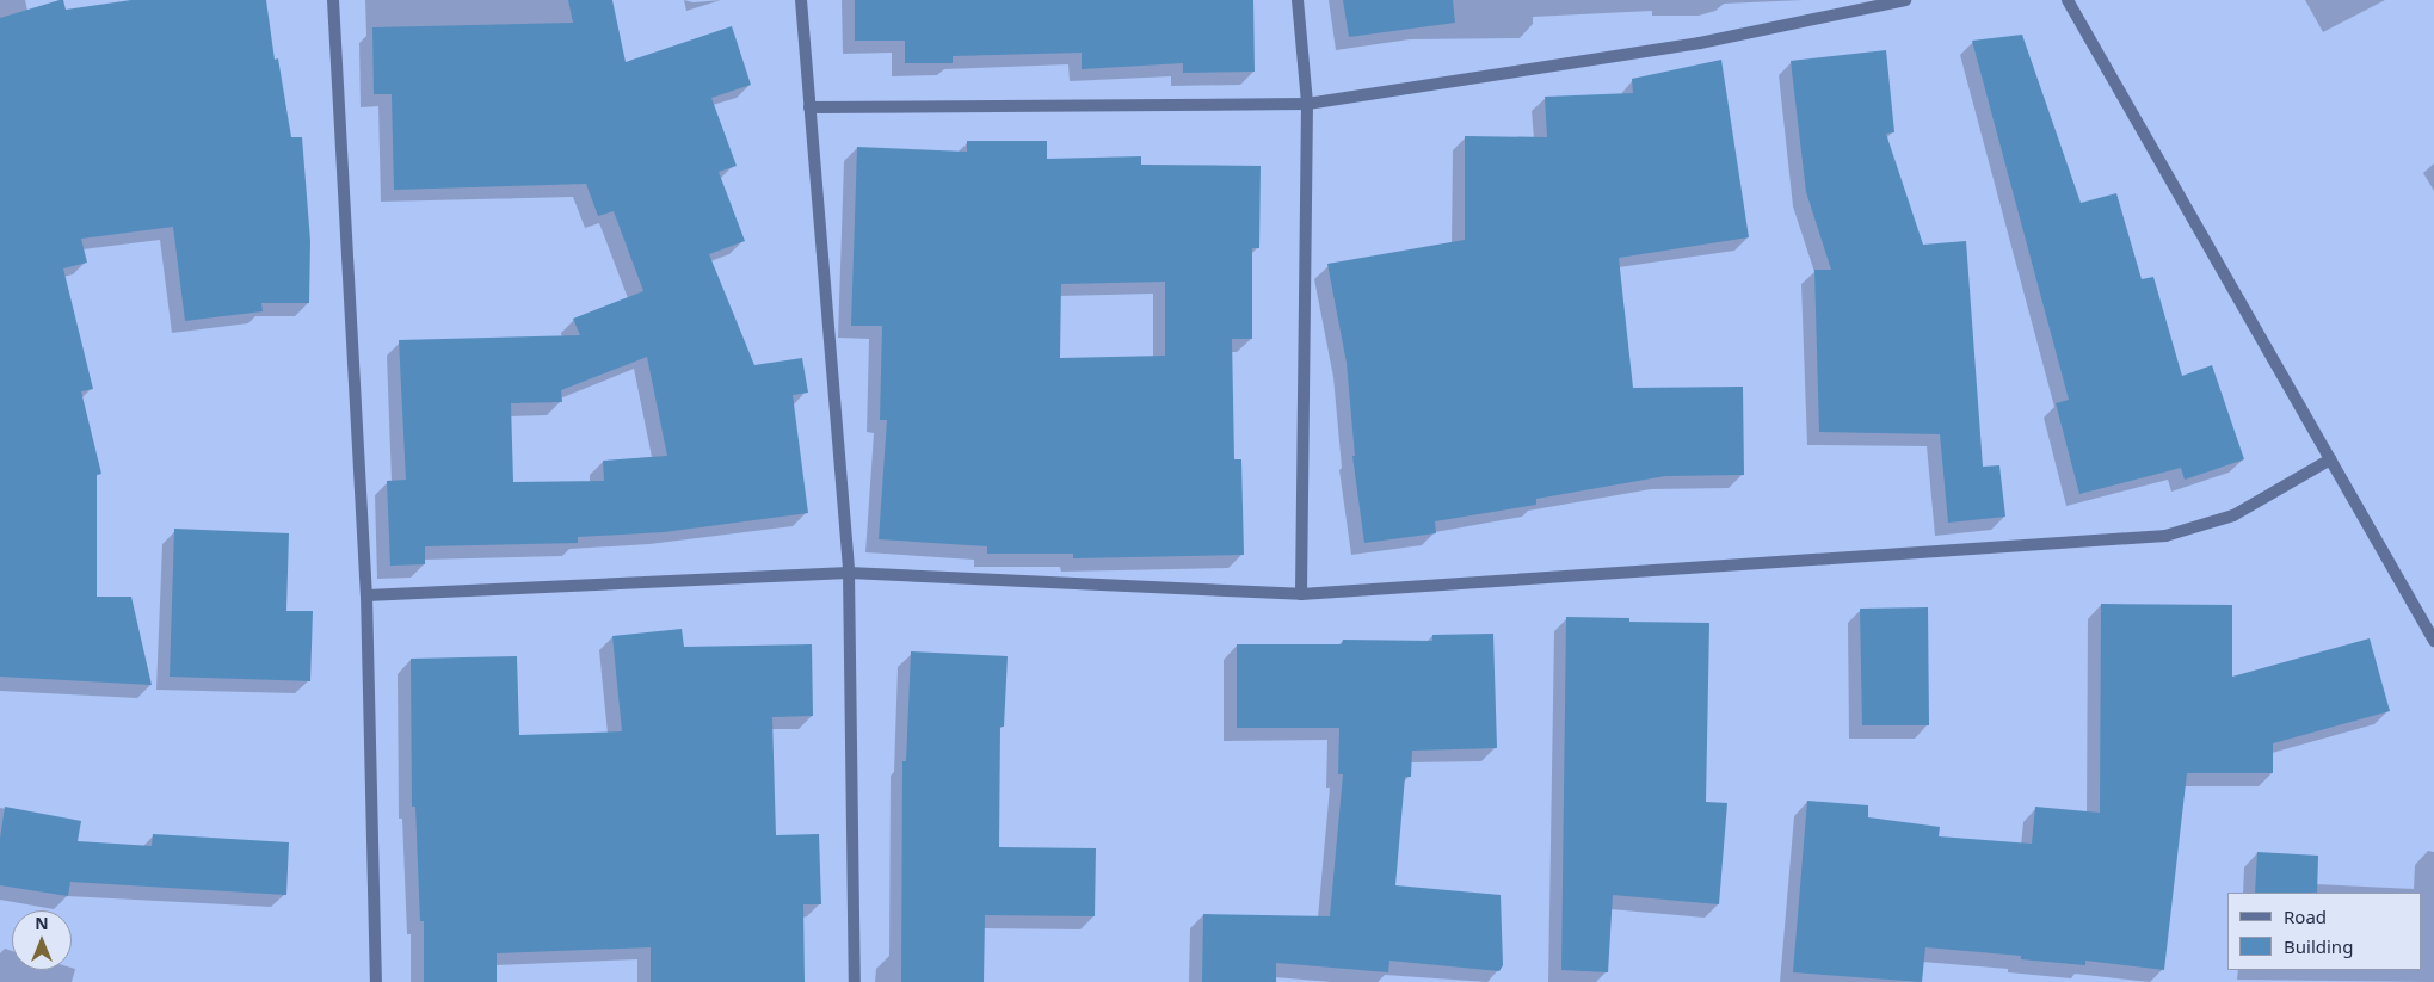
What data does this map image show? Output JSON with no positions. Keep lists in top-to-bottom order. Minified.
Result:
{"legend":["Road","Building"],"north":"top"}
